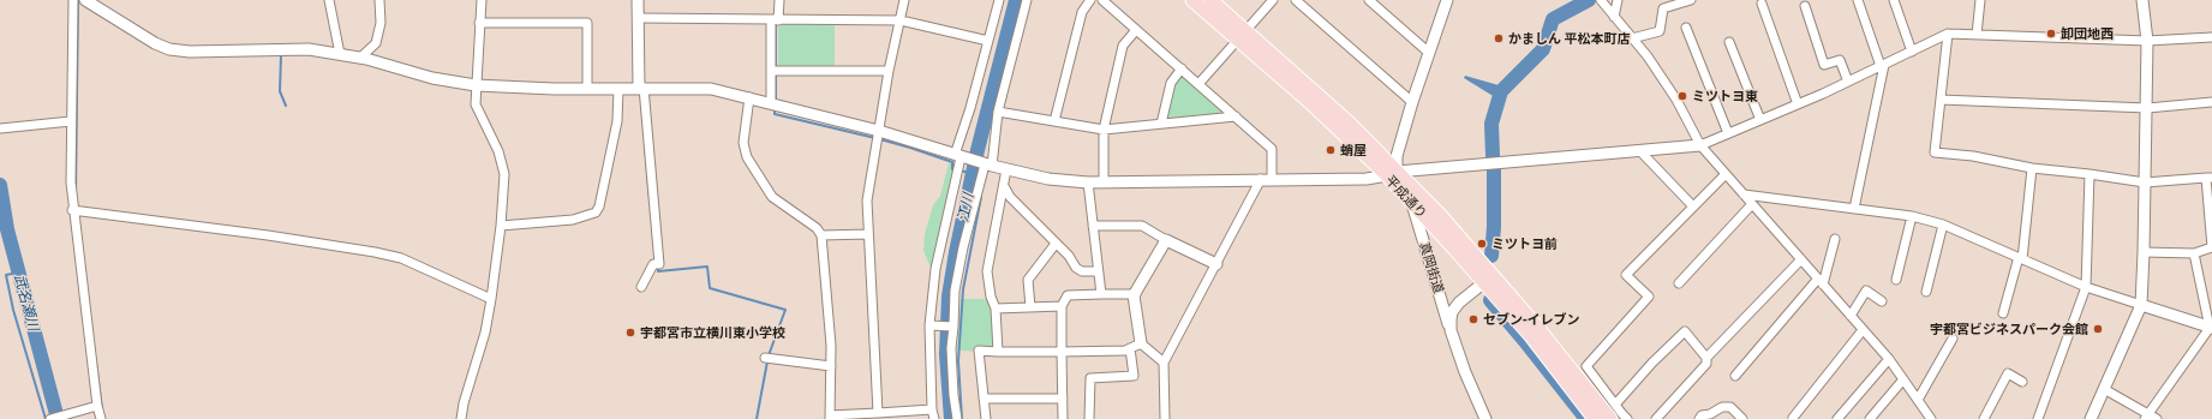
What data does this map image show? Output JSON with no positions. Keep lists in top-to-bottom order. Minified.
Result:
{"streets":{"main road":["平成通り"],"street":["真岡街道"]},"crossings":[["平成通り","真岡街道"]],"water":["江川","武名瀬川"],"places":["卸団地西","かましん 平松本町店","ミツトヨ東","蛸屋","ミツトヨ前","セブン-イレブン","宇都宮ビジネスパーク会館","宇都宮市立横川東小学校"]}
